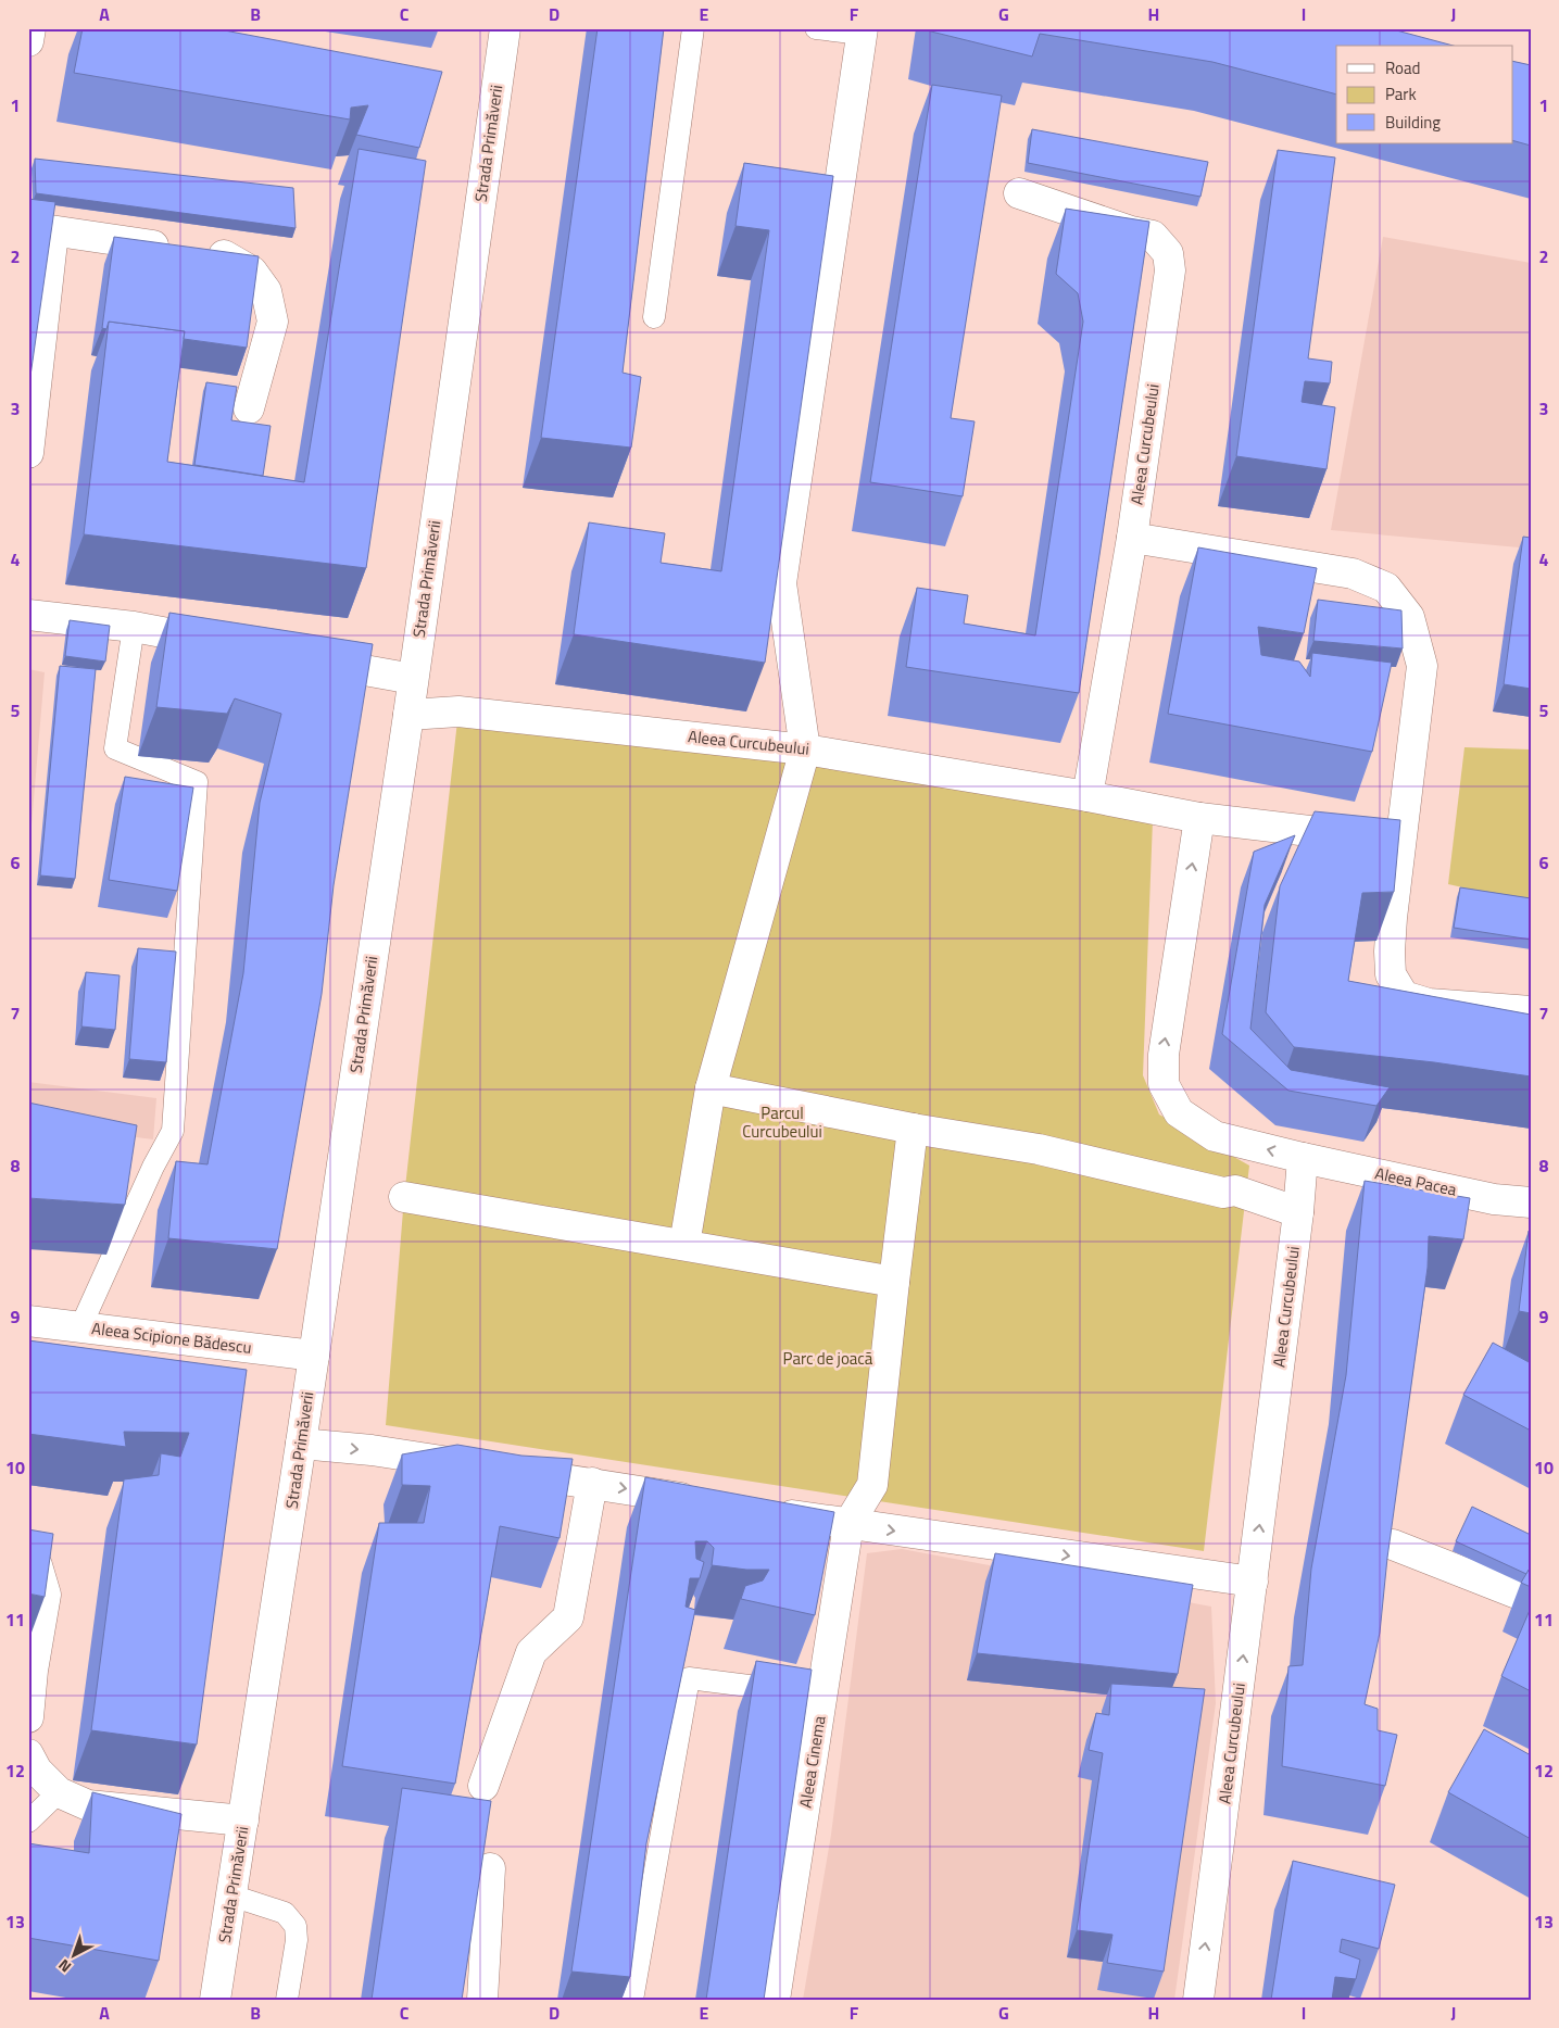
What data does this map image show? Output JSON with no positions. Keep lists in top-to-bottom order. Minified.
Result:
{"streets":{"street":["Strada Primăverii","Aleea Curcubeului","Aleea Pacea","Aleea Scipione Bădescu","Aleea Cinema"]},"crossings":[["Strada Primăverii","Aleea Curcubeului"],["Strada Primăverii","Aleea Scipione Bădescu"],["Aleea Curcubeului","Aleea Pacea"]],"parks":["Parcul Curcubeului","Parc de joacă"],"legend":["Road","Park","Building"],"north":"bottom left","grid":{"columns":["A","B","C","D","E","F","G","H","I","J"],"rows":["1","2","3","4","5","6","7","8","9","10","11","12","13"]}}
